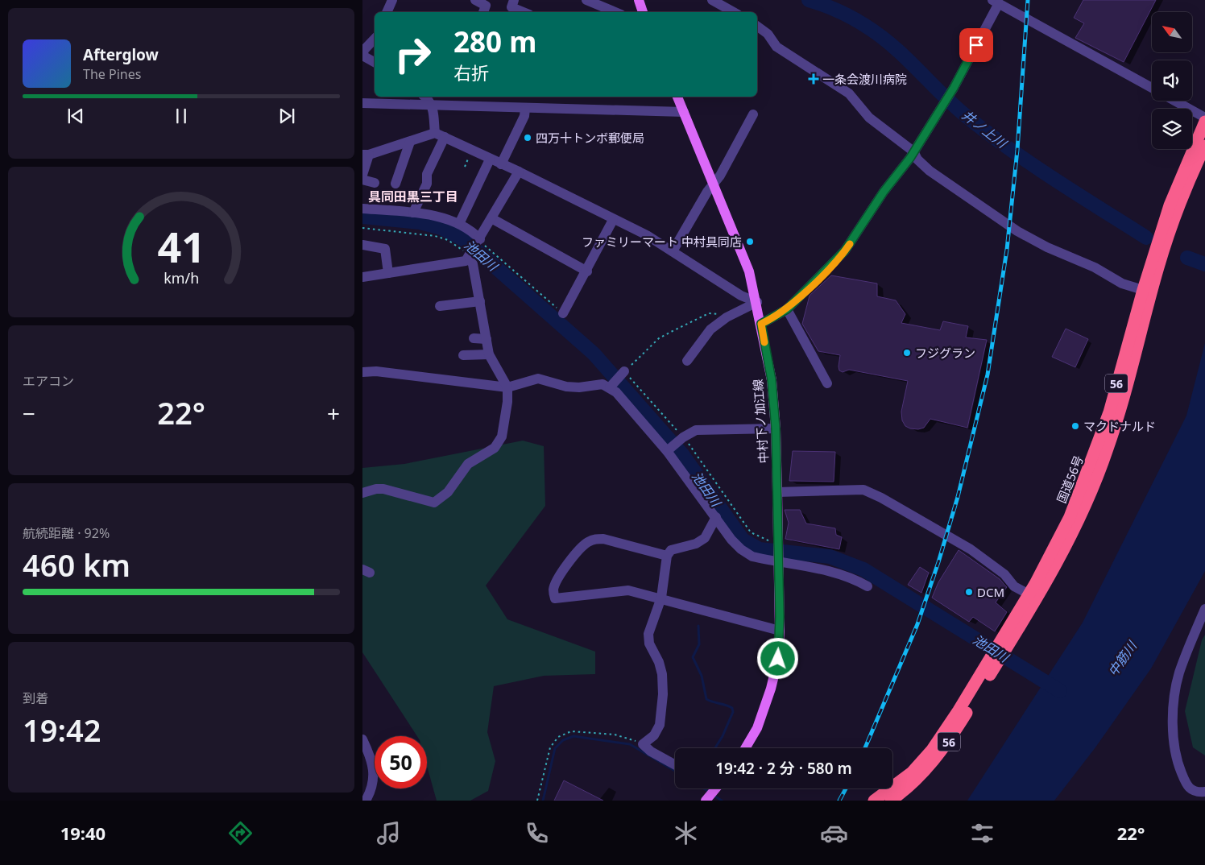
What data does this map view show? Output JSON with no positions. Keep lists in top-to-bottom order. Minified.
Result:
{"streets":{"highway":["56","国道56号"],"main road":["中村下ノ加江線"]},"districts":["具同田黒三丁目"],"water":["井ノ上川","池田川","中筋川"],"places":{"health":["一条会渡川病院"],"other":["四万十トンボ郵便局","ファミリーマート 中村具同店","フジグラン","マクドナルド","DCM"]},"north":"top left","page":{"turn":["280 m","右折"],"song":["Afterglow","The Pines"],"tile":["エアコン",["航続距離 · 92%","460 km"],["到着","19:42"]],"heat":["−","22°","+"],"limit":"50","trip":"19:42 · 2 分 · 580 m","tabs":["19:40","22°"],"gauge":["41","km/h"]}}
